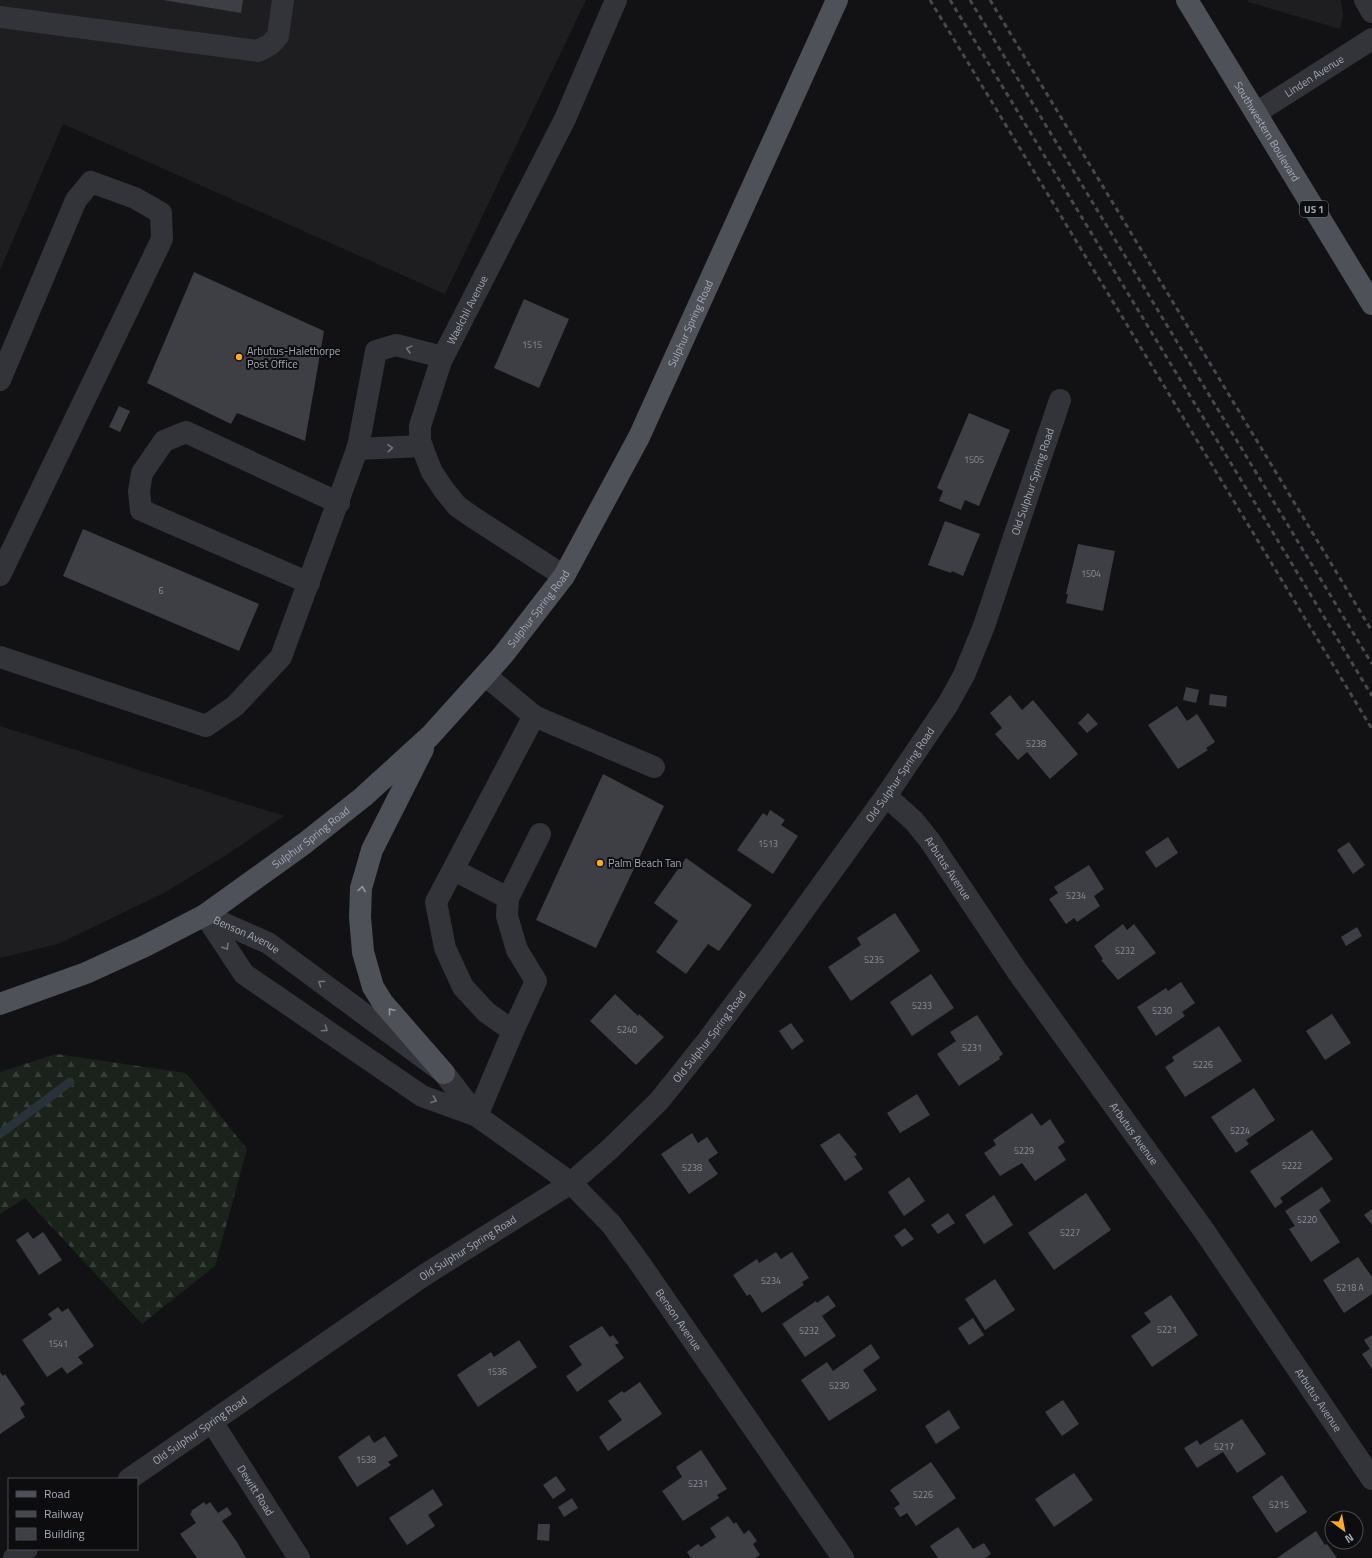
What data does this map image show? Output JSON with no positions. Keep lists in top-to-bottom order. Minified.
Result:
{"streets":{"main road":["Southwestern Boulevard","US 1","Sulphur Spring Road"],"street":["Linden Avenue","Waelchli Avenue","Old Sulphur Spring Road","Arbutus Avenue","Benson Avenue","Dewitt Road"]},"crossings":[["Linden Avenue","Southwestern Boulevard"],["Waelchli Avenue","Sulphur Spring Road"],["Sulphur Spring Road","Benson Avenue"],["Old Sulphur Spring Road","Arbutus Avenue"],["Old Sulphur Spring Road","Benson Avenue"],["Old Sulphur Spring Road","Dewitt Road"]],"places":["Arbutus-Halethorpe Post Office","Palm Beach Tan"],"house_numbers":["1515","1505","1504","6","5238","1513","5234","5232","5235","5233","5230","5240","5231","5226","5224","5229","5222","5238","5220","5227","5234","5218 A","5221","5232","1541","1536","5230","5217","1538","5231","5226","5215"],"legend":["Road","Railway","Building"],"north":"bottom right"}
